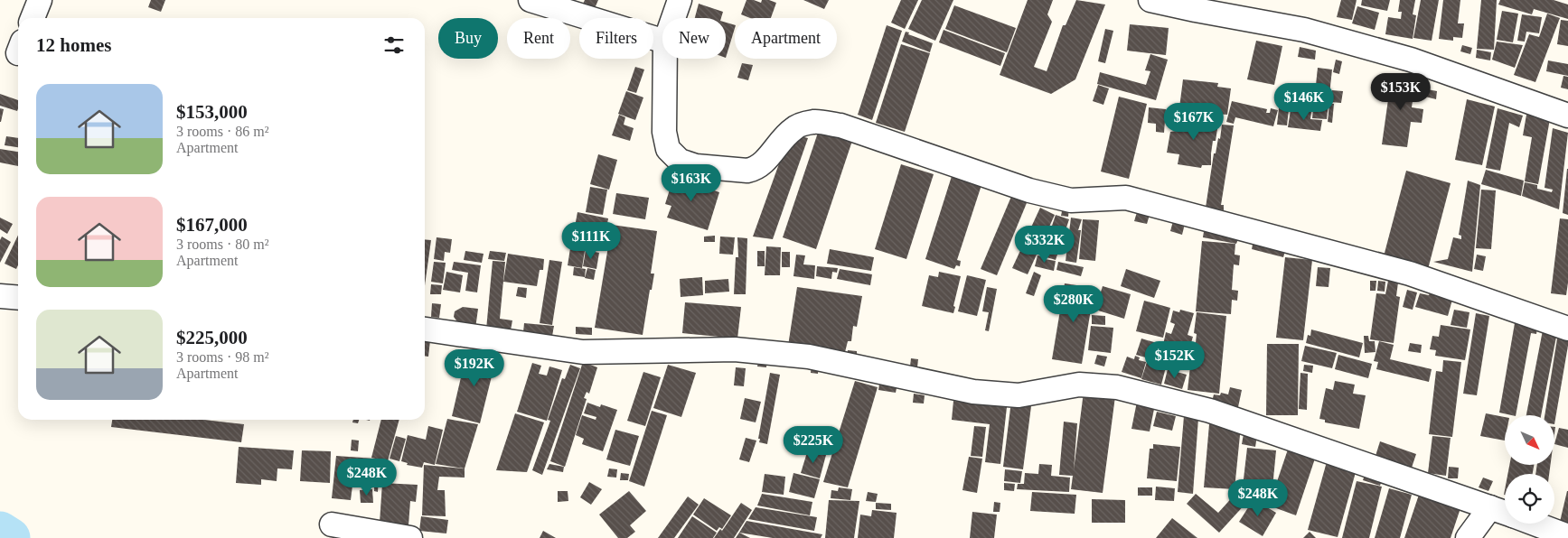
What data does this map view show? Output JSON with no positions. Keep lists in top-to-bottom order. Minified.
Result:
{"north":"bottom right","page":{"chip":["Buy","Rent","Filters","New","Apartment"],"heading":"12 homes","list":[{"name":"$153,000","note":"3 rooms · 86 m² · Apartment"},{"name":"$167,000","note":"3 rooms · 80 m² · Apartment"},{"name":"$225,000","note":"3 rooms · 98 m² · Apartment"}],"price":["$153K","$146K","$167K","$163K","$111K","$332K","$280K","$152K","$192K","$225K","$248K","$248K"]}}
